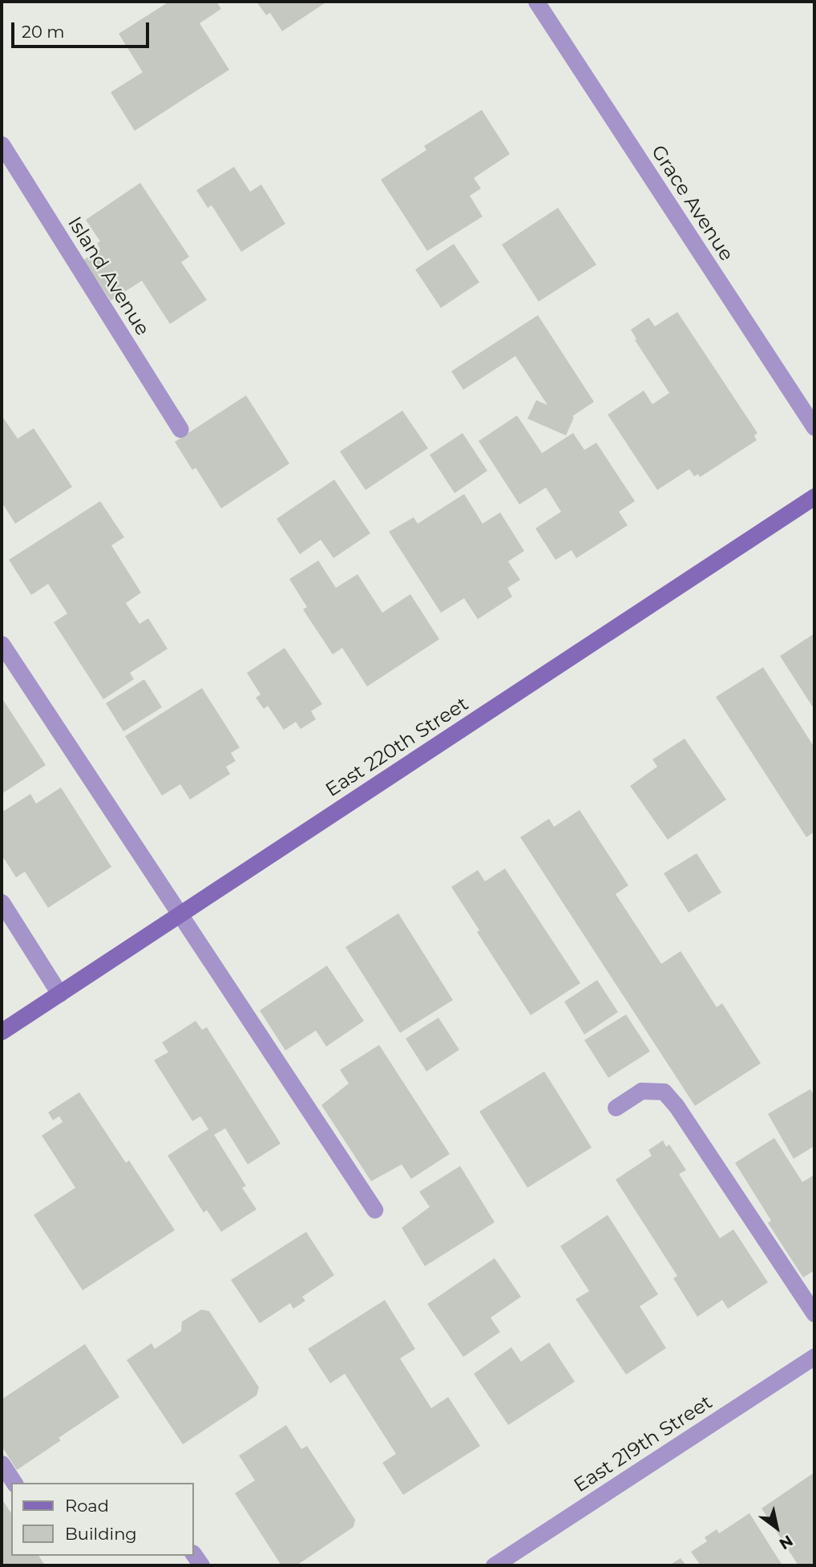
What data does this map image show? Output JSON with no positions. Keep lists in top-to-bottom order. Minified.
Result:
{"streets":{"street":["Grace Avenue","Island Avenue","East 220th Street","East 219th Street"]},"legend":["Road","Building"],"scale_bar":"20 m","north":"bottom right"}
